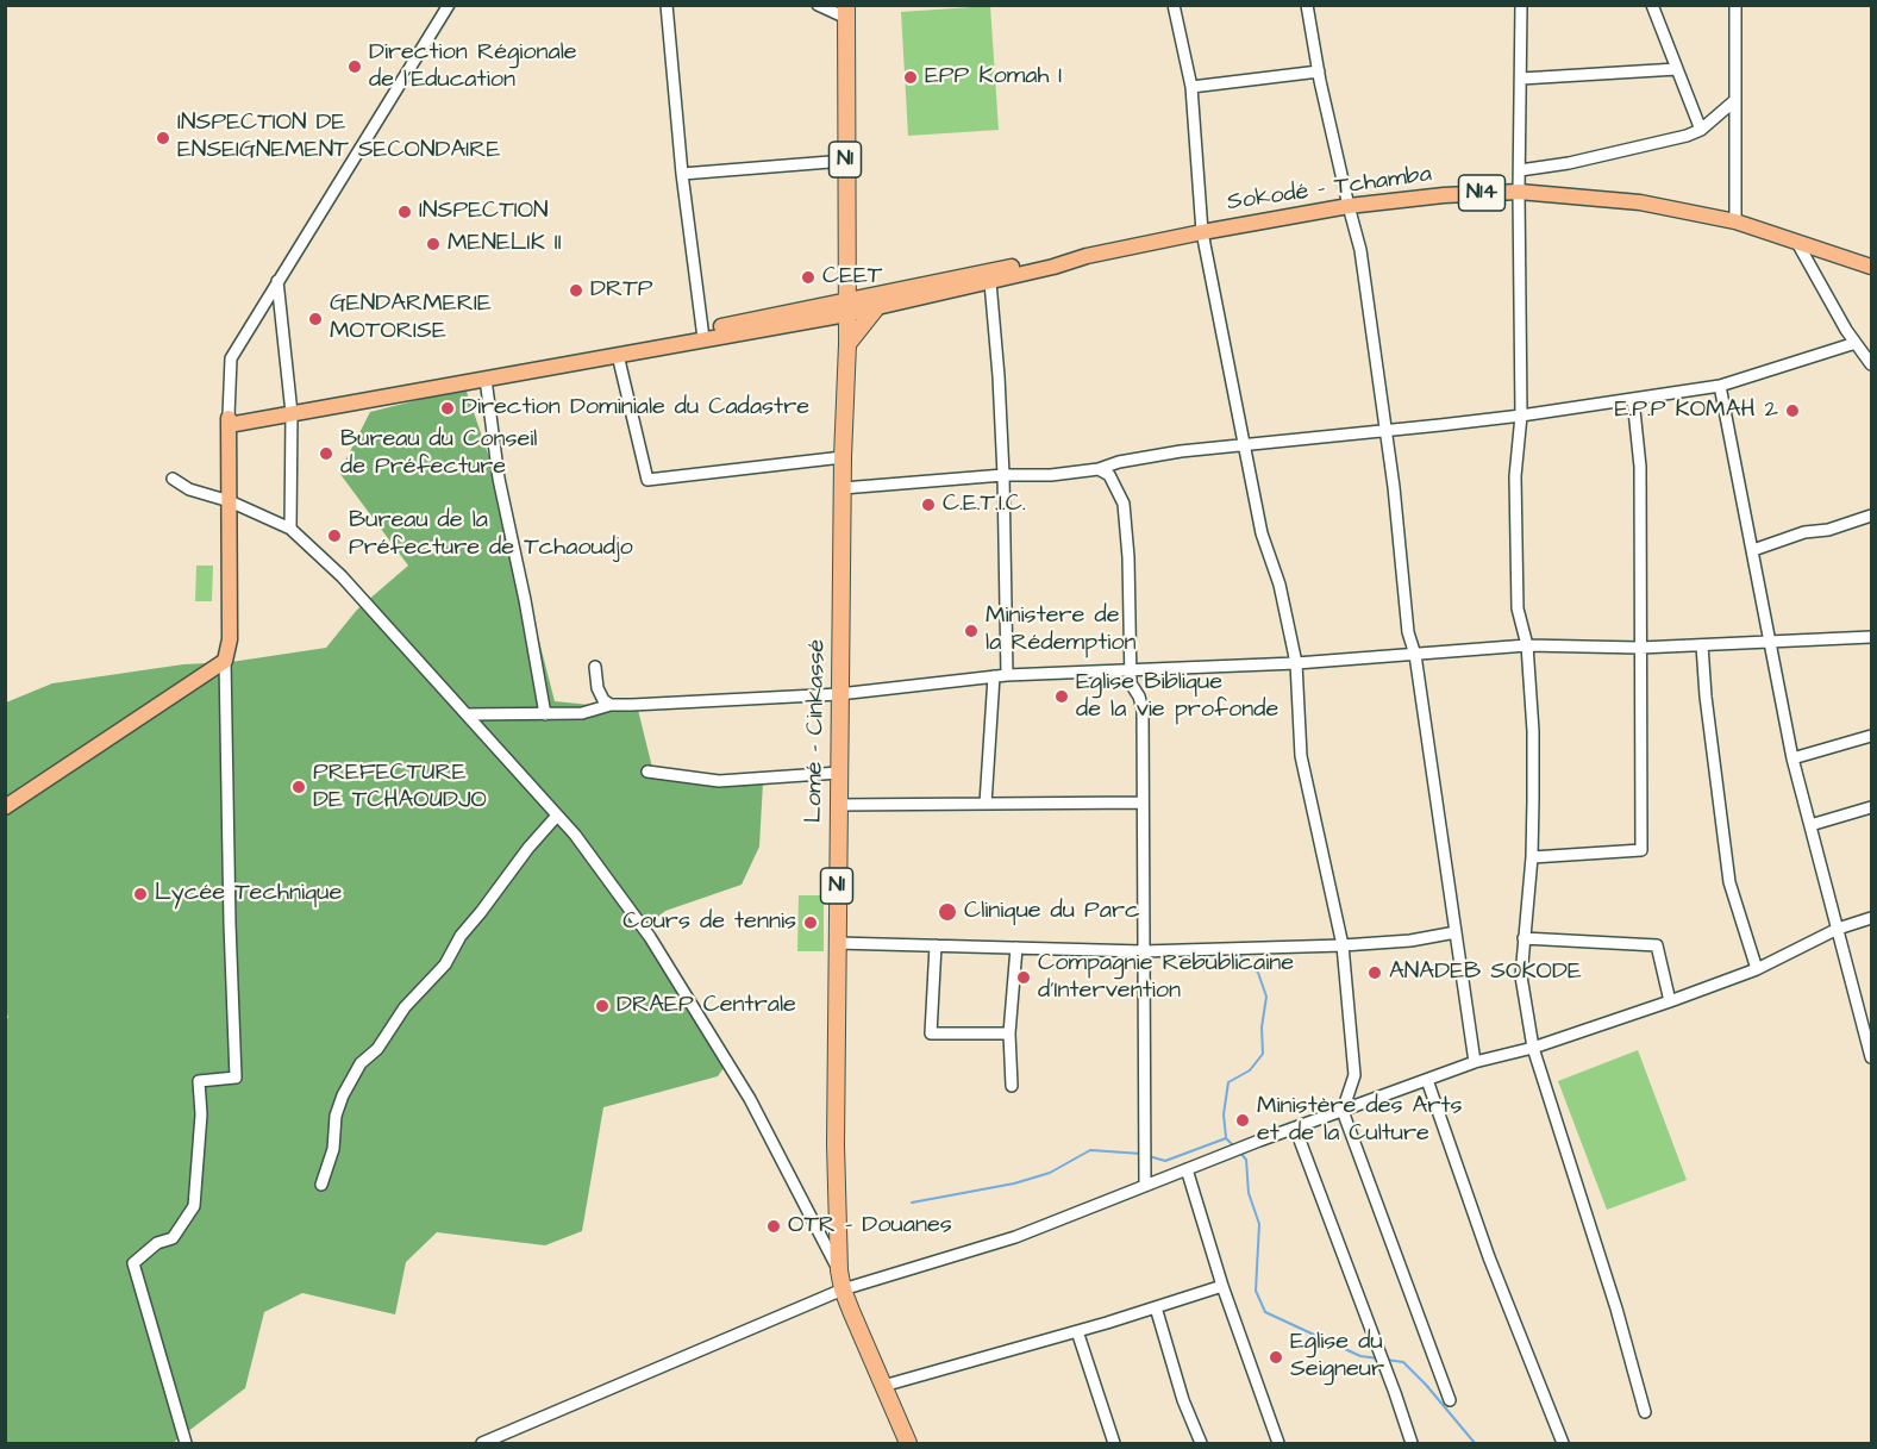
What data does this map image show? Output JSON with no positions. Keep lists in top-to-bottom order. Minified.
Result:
{"streets":{"highway":["N1","Lomé - Cinkassé"],"main road":["Sokodé - Tchamba","N14"]},"crossings":[["Sokodé - Tchamba","Lomé - Cinkassé"]],"places":["Direction Régionale de l'Education","EPP Komah I","INSPECTION DE ENSEIGNEMENT SECONDAIRE","INSPECTION","MENELIK II","CEET","DRTP","GENDARMERIE MOTORISE","Direction Dominiale du Cadastre","E.P.P KOMAH 2","Bureau du Conseil de Préfecture","C.E.T.I.C.","Bureau de la Préfecture de Tchaoudjo","Ministere de la Rédemption","Eglise Biblique de la vie profonde","PREFECTURE DE TCHAOUDJO","Lycée Technique","Clinique du Parc","Cours de tennis","ANADEB SOKODE","Compagnie Rebublicaine d'Intervention","DRAEP Centrale","Ministère des Arts et de la Culture","OTR - Douanes","Eglise du Seigneur"]}
